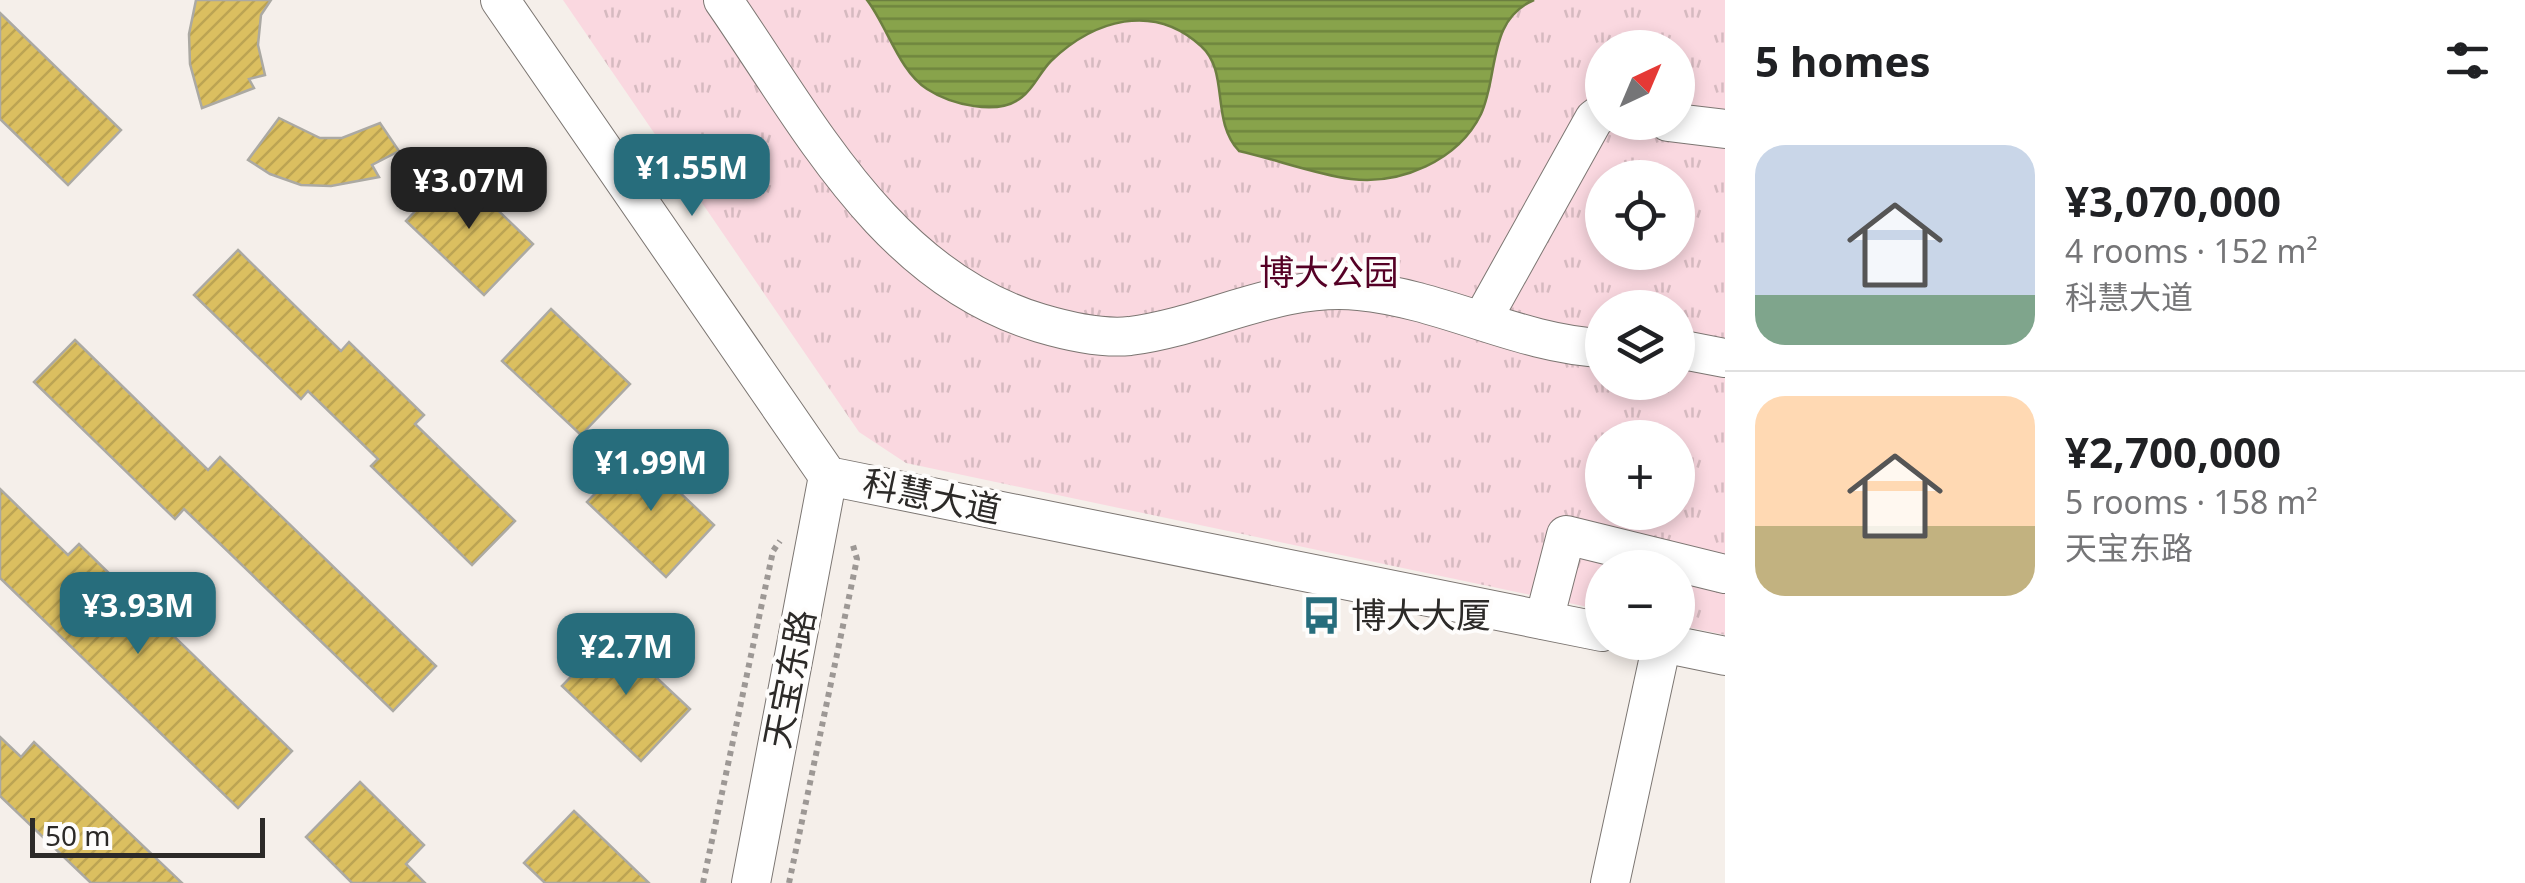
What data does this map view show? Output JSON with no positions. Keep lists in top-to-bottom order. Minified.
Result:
{"streets":{"street":["科慧大道","天宝东路"]},"crossings":[["科慧大道","天宝东路"]],"parks":["博大公园"],"places":{"bus stop":["博大大厦"]},"scale_bar":"50 m","north":"top right","page":{"heading":"5 homes","map_buttons":["+","−"],"list":[{"name":"¥3,070,000","note":"4 rooms · 152 m² · 科慧大道"},{"name":"¥2,700,000","note":"5 rooms · 158 m² · 天宝东路"}],"price":["¥1.55M","¥3.07M","¥1.99M","¥3.93M","¥2.7M"],"scale":"50 m"}}
